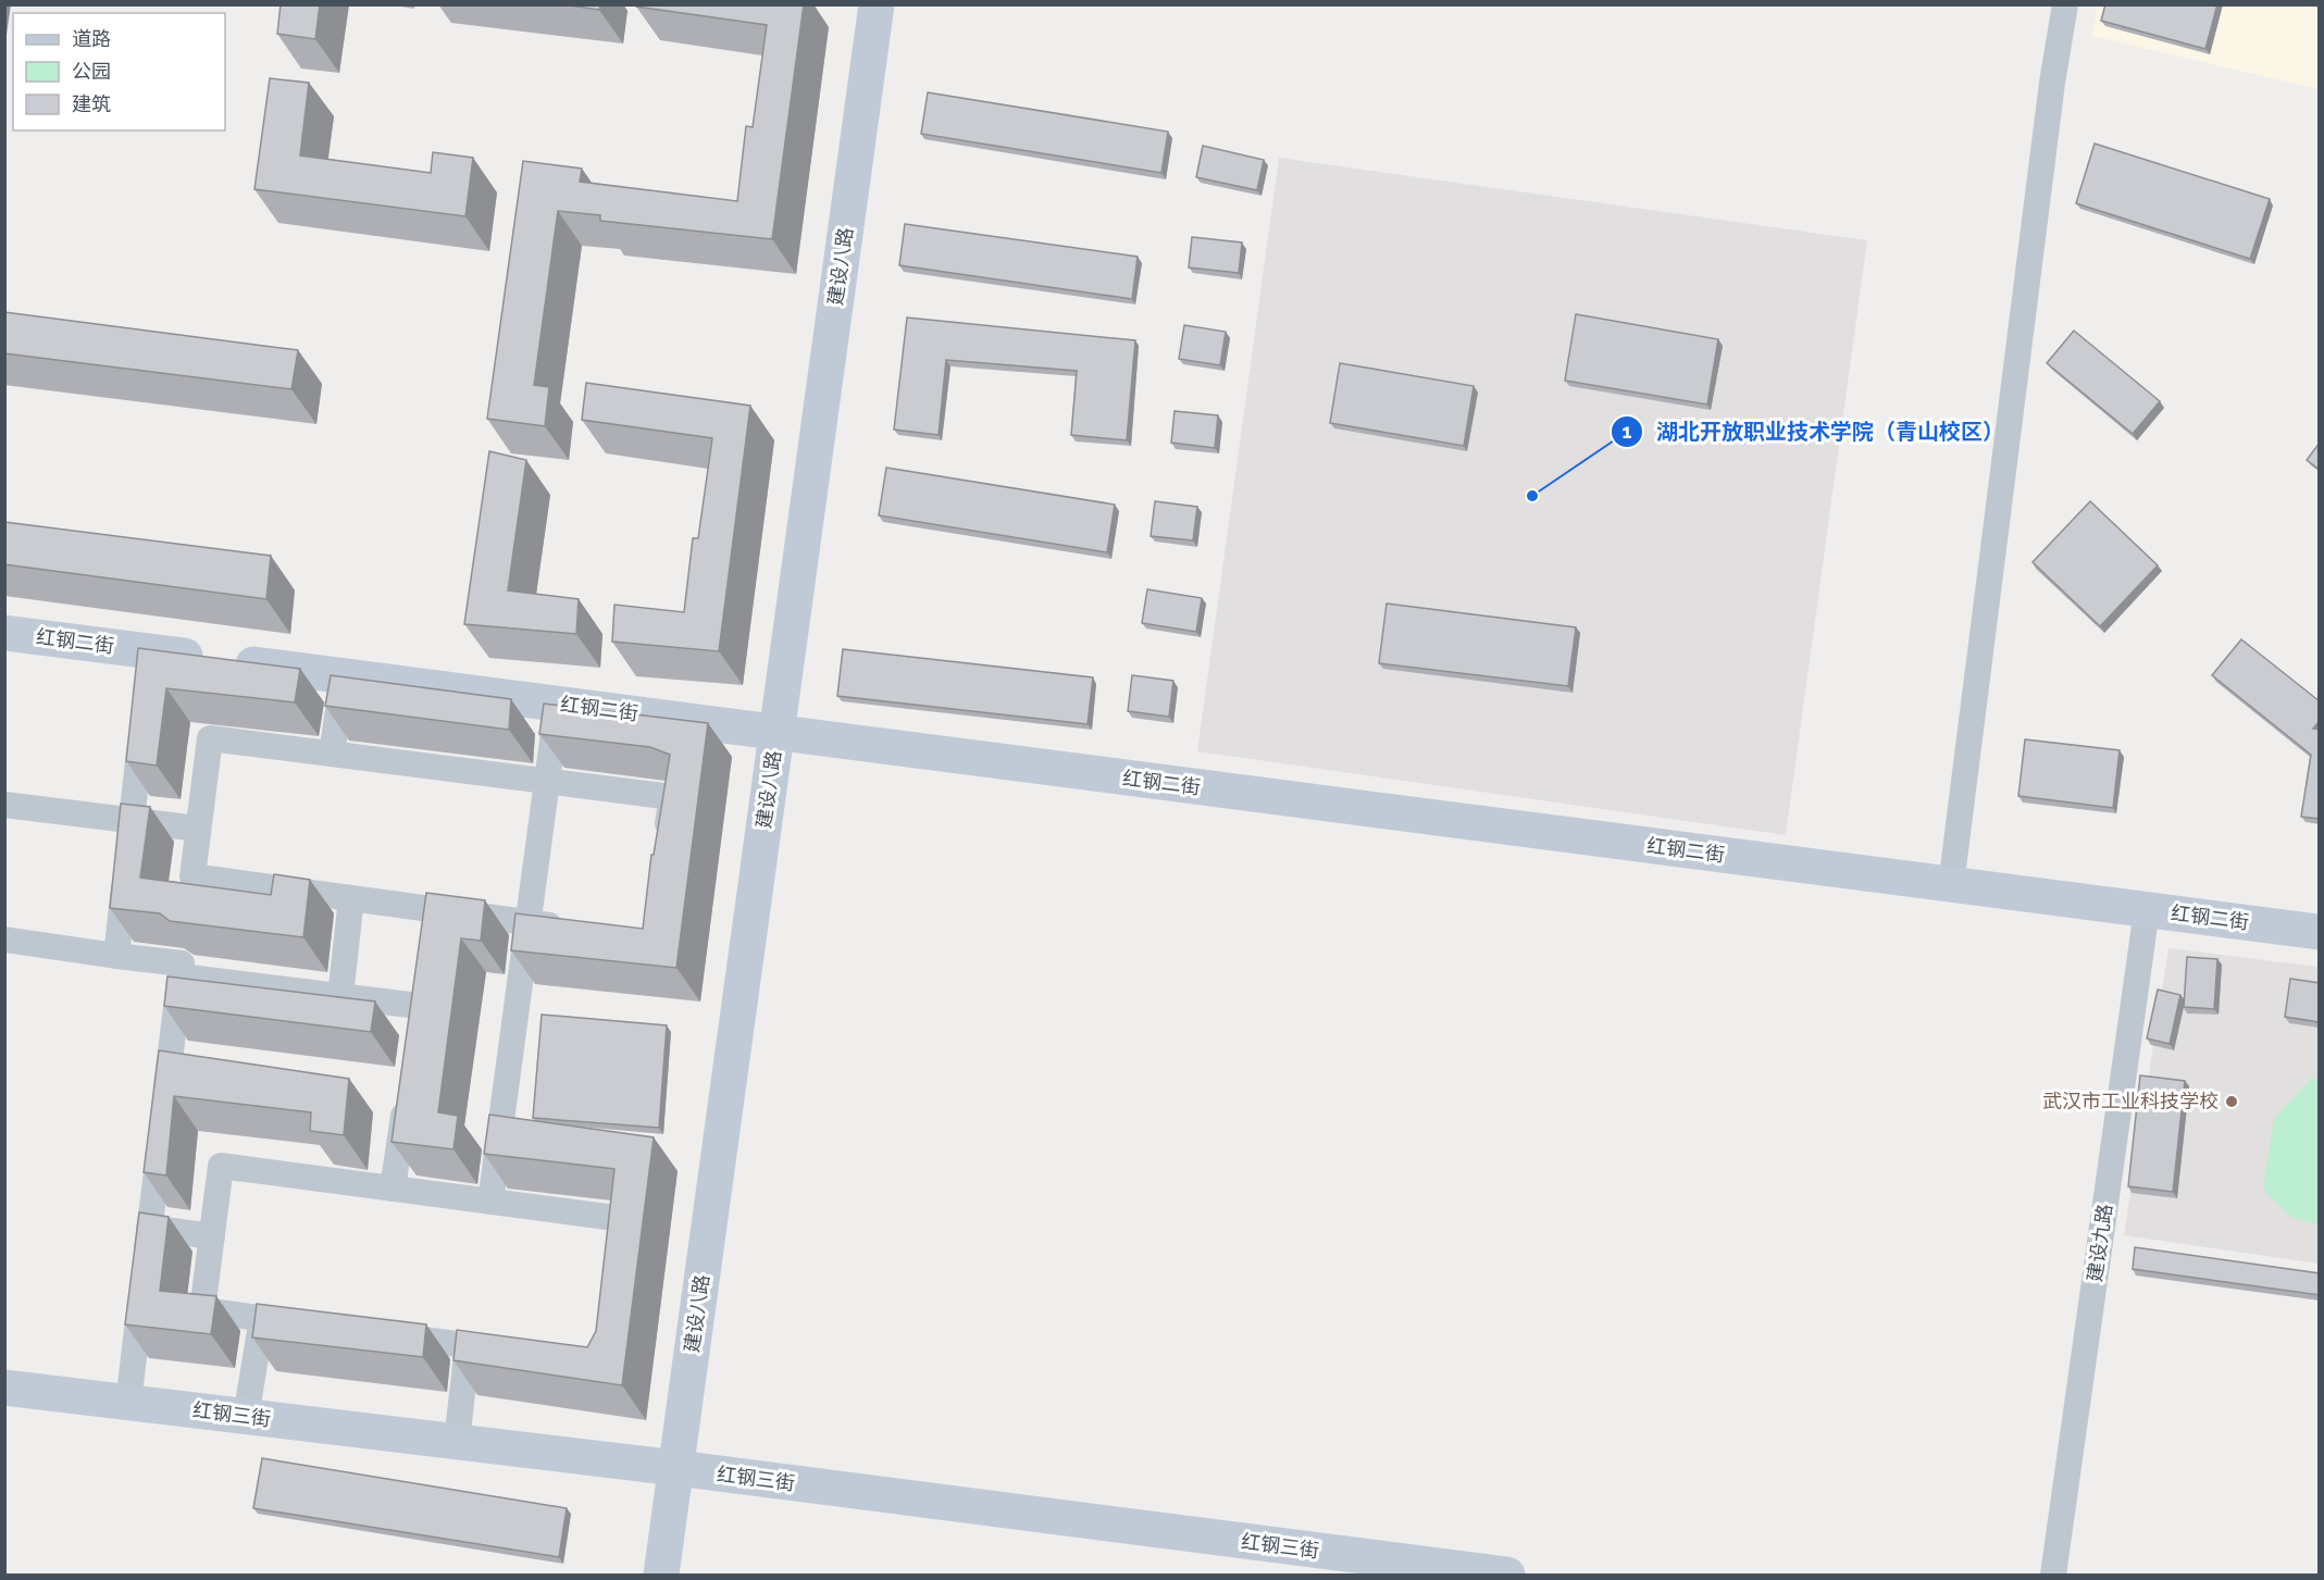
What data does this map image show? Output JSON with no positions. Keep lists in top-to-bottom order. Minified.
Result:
{"streets":{"street":["建设八路","红钢二街","建设九路","红钢三街"]},"crossings":[["建设八路","红钢二街"],["建设八路","红钢三街"],["红钢二街","建设九路"]],"places":["湖北开放职业技术学院（青山校区）","武汉市工业科技学校"],"legend":["道路","公园","建筑"]}
